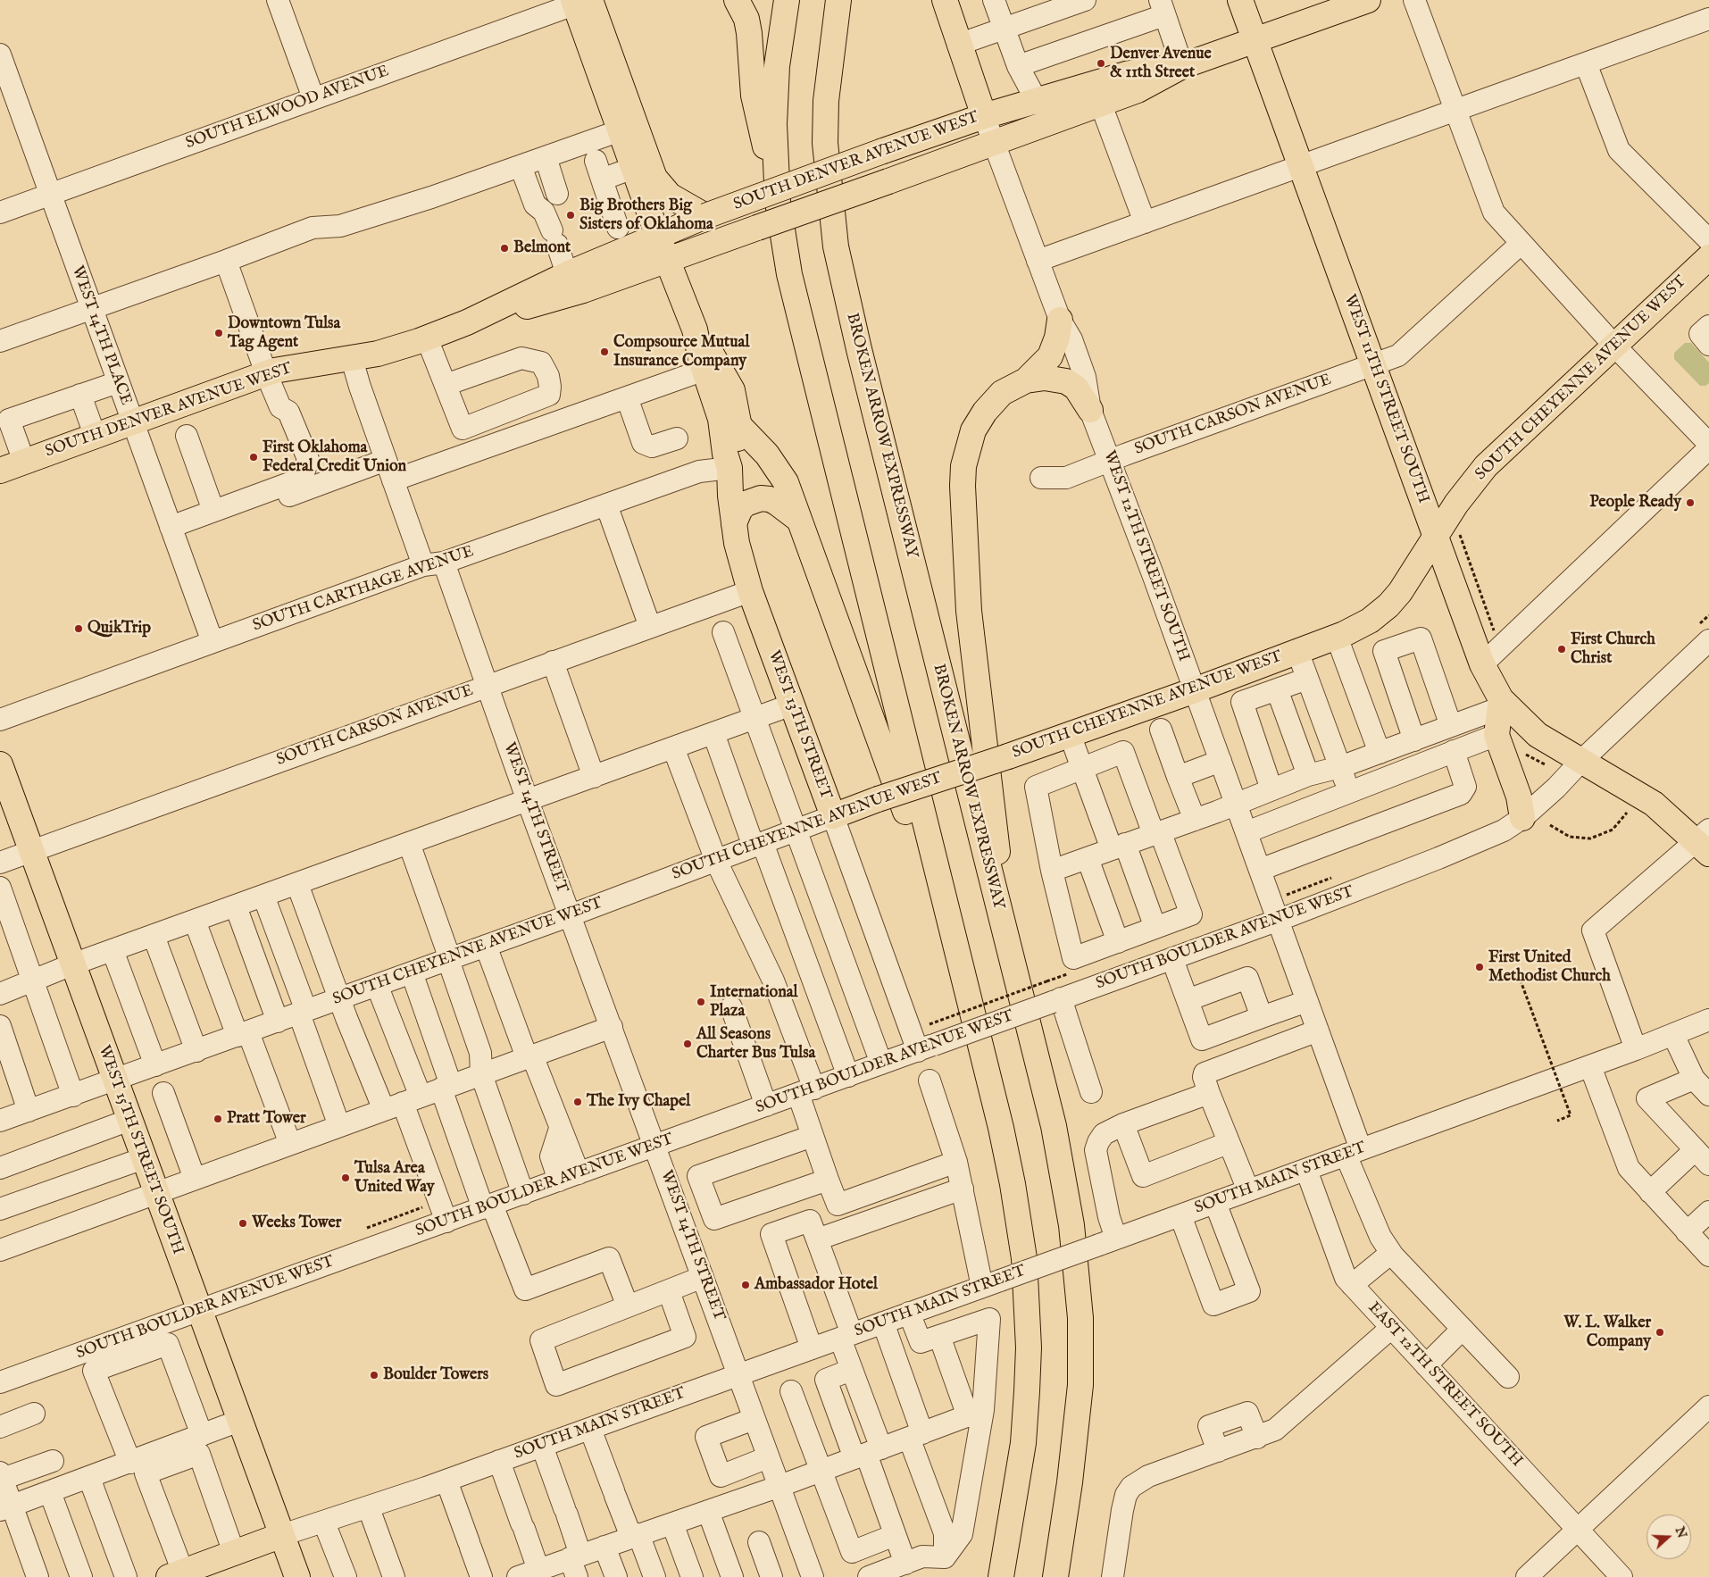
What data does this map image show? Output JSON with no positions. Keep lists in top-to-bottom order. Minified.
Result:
{"streets":{"main road":["SOUTH DENVER AVENUE WEST","SOUTH CHEYENNE AVENUE WEST","WEST 11TH STREET SOUTH","BROKEN ARROW EXPRESSWAY","WEST 13TH STREET","WEST 15TH STREET SOUTH","SOUTH MAIN STREET"],"street":["SOUTH ELWOOD AVENUE","WEST 14TH PLACE","SOUTH CARSON AVENUE","WEST 12TH STREET SOUTH","SOUTH CARTHAGE AVENUE","WEST 14TH STREET","SOUTH BOULDER AVENUE WEST","EAST 12TH STREET SOUTH"]},"crossings":[["SOUTH ELWOOD AVENUE","WEST 14TH PLACE"],["SOUTH DENVER AVENUE WEST","WEST 14TH PLACE"],["SOUTH DENVER AVENUE WEST","WEST 11TH STREET SOUTH"],["SOUTH DENVER AVENUE WEST","WEST 12TH STREET SOUTH"],["SOUTH DENVER AVENUE WEST","WEST 14TH STREET"],["WEST 14TH PLACE","SOUTH CARTHAGE AVENUE"],["SOUTH CHEYENNE AVENUE WEST","WEST 11TH STREET SOUTH"],["SOUTH CHEYENNE AVENUE WEST","WEST 12TH STREET SOUTH"],["SOUTH CHEYENNE AVENUE WEST","WEST 13TH STREET"],["SOUTH CHEYENNE AVENUE WEST","WEST 14TH STREET"],["SOUTH CHEYENNE AVENUE WEST","WEST 15TH STREET SOUTH"],["WEST 11TH STREET SOUTH","SOUTH CARSON AVENUE"],["WEST 11TH STREET SOUTH","SOUTH BOULDER AVENUE WEST"],["SOUTH CARSON AVENUE","WEST 12TH STREET SOUTH"],["SOUTH CARSON AVENUE","WEST 13TH STREET"],["SOUTH CARSON AVENUE","WEST 14TH STREET"],["SOUTH CARSON AVENUE","WEST 15TH STREET SOUTH"],["WEST 12TH STREET SOUTH","SOUTH BOULDER AVENUE WEST"],["WEST 12TH STREET SOUTH","SOUTH MAIN STREET"],["SOUTH CARTHAGE AVENUE","WEST 13TH STREET"],["SOUTH CARTHAGE AVENUE","WEST 14TH STREET"],["WEST 13TH STREET","SOUTH BOULDER AVENUE WEST"],["WEST 14TH STREET","SOUTH BOULDER AVENUE WEST"],["WEST 14TH STREET","SOUTH MAIN STREET"],["SOUTH BOULDER AVENUE WEST","WEST 15TH STREET SOUTH"],["WEST 15TH STREET SOUTH","SOUTH MAIN STREET"],["SOUTH MAIN STREET","EAST 12TH STREET SOUTH"]],"places":["Denver Avenue & 11th Street","Big Brothers Big Sisters of Oklahoma","Belmont","Downtown Tulsa Tag Agent","Compsource Mutual Insurance Company","First Oklahoma Federal Credit Union","People Ready","QuikTrip","First Church Christ","First United Methodist Church","International Plaza","All Seasons Charter Bus Tulsa","The Ivy Chapel","Pratt Tower","Tulsa Area United Way","Weeks Tower","Ambassador Hotel","W. L. Walker Company","Boulder Towers"],"north":"right"}
